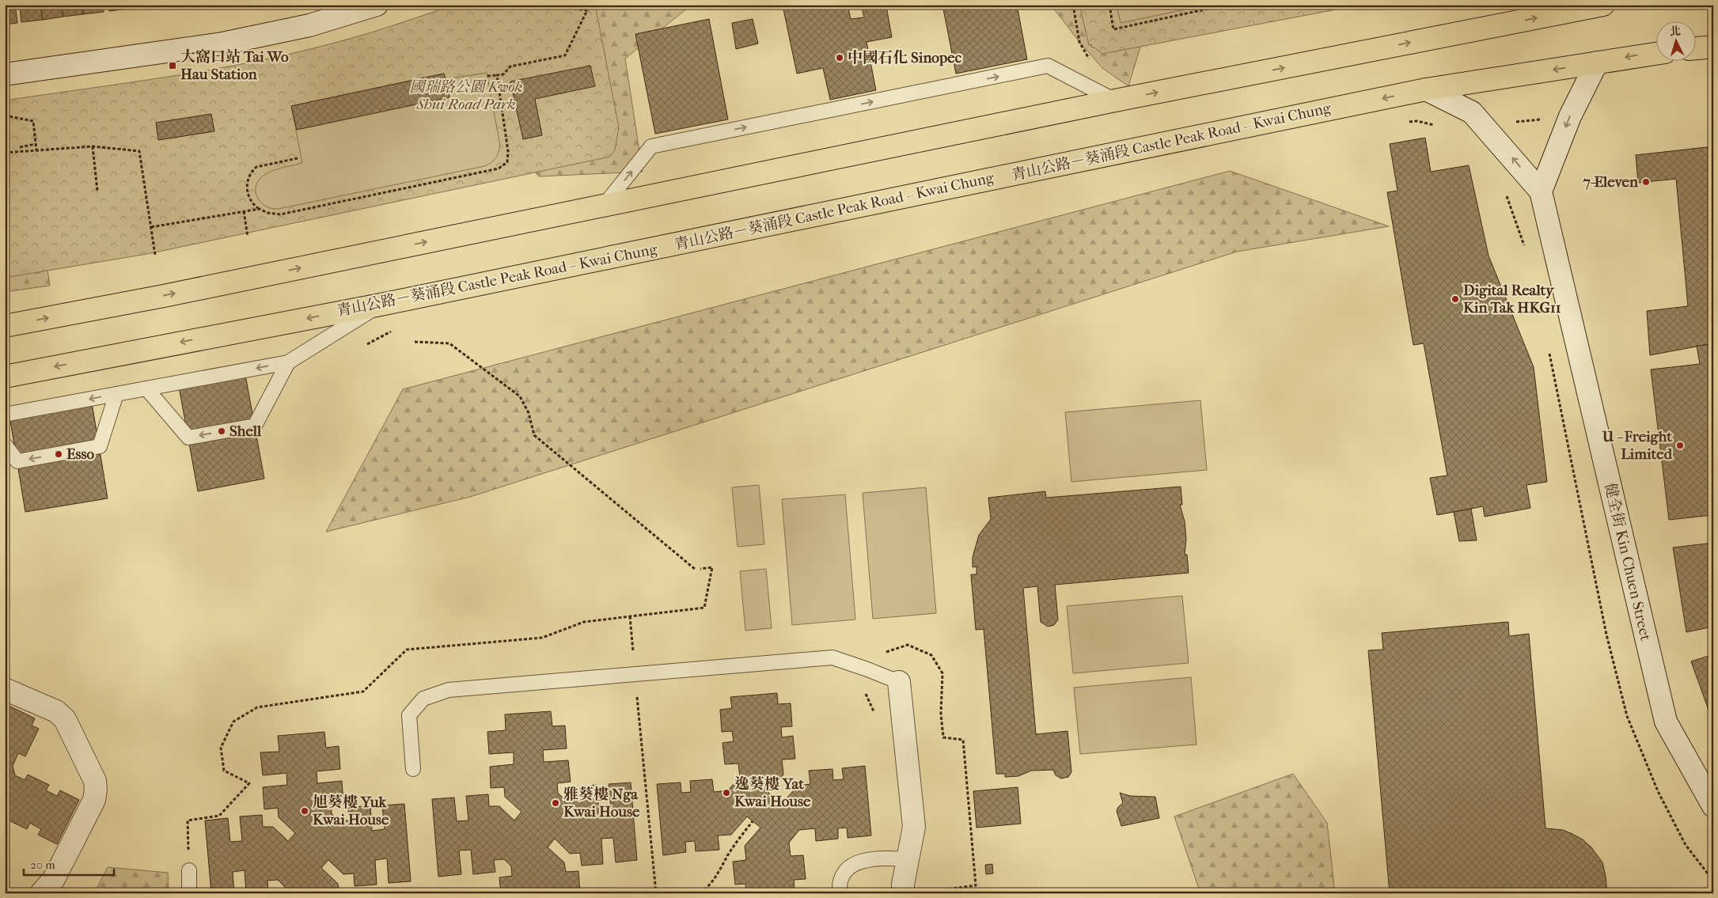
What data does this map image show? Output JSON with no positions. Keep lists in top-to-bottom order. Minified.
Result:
{"streets":{"main road":["青山公路－葵涌段 Castle Peak Road – Kwai Chung"],"street":["健全街 Kin Chuen Street"]},"crossings":[["青山公路－葵涌段 Castle Peak Road – Kwai Chung","健全街 Kin Chuen Street"]],"parks":["國瑞路公園 Kwok Shui Road Park"],"places":{"other":["中國石化 Sinopec","7-Eleven","Digital Realty Kin Tak HKG11","Shell","U - Freight Limited","Esso","逸葵樓 Yat Kwai House","雅葵樓 Nga Kwai House","旭葵樓 Yuk Kwai House"],"transit":["大窩口站 Tai Wo Hau Station"]},"scale_bar":"20 m","north":"top"}
